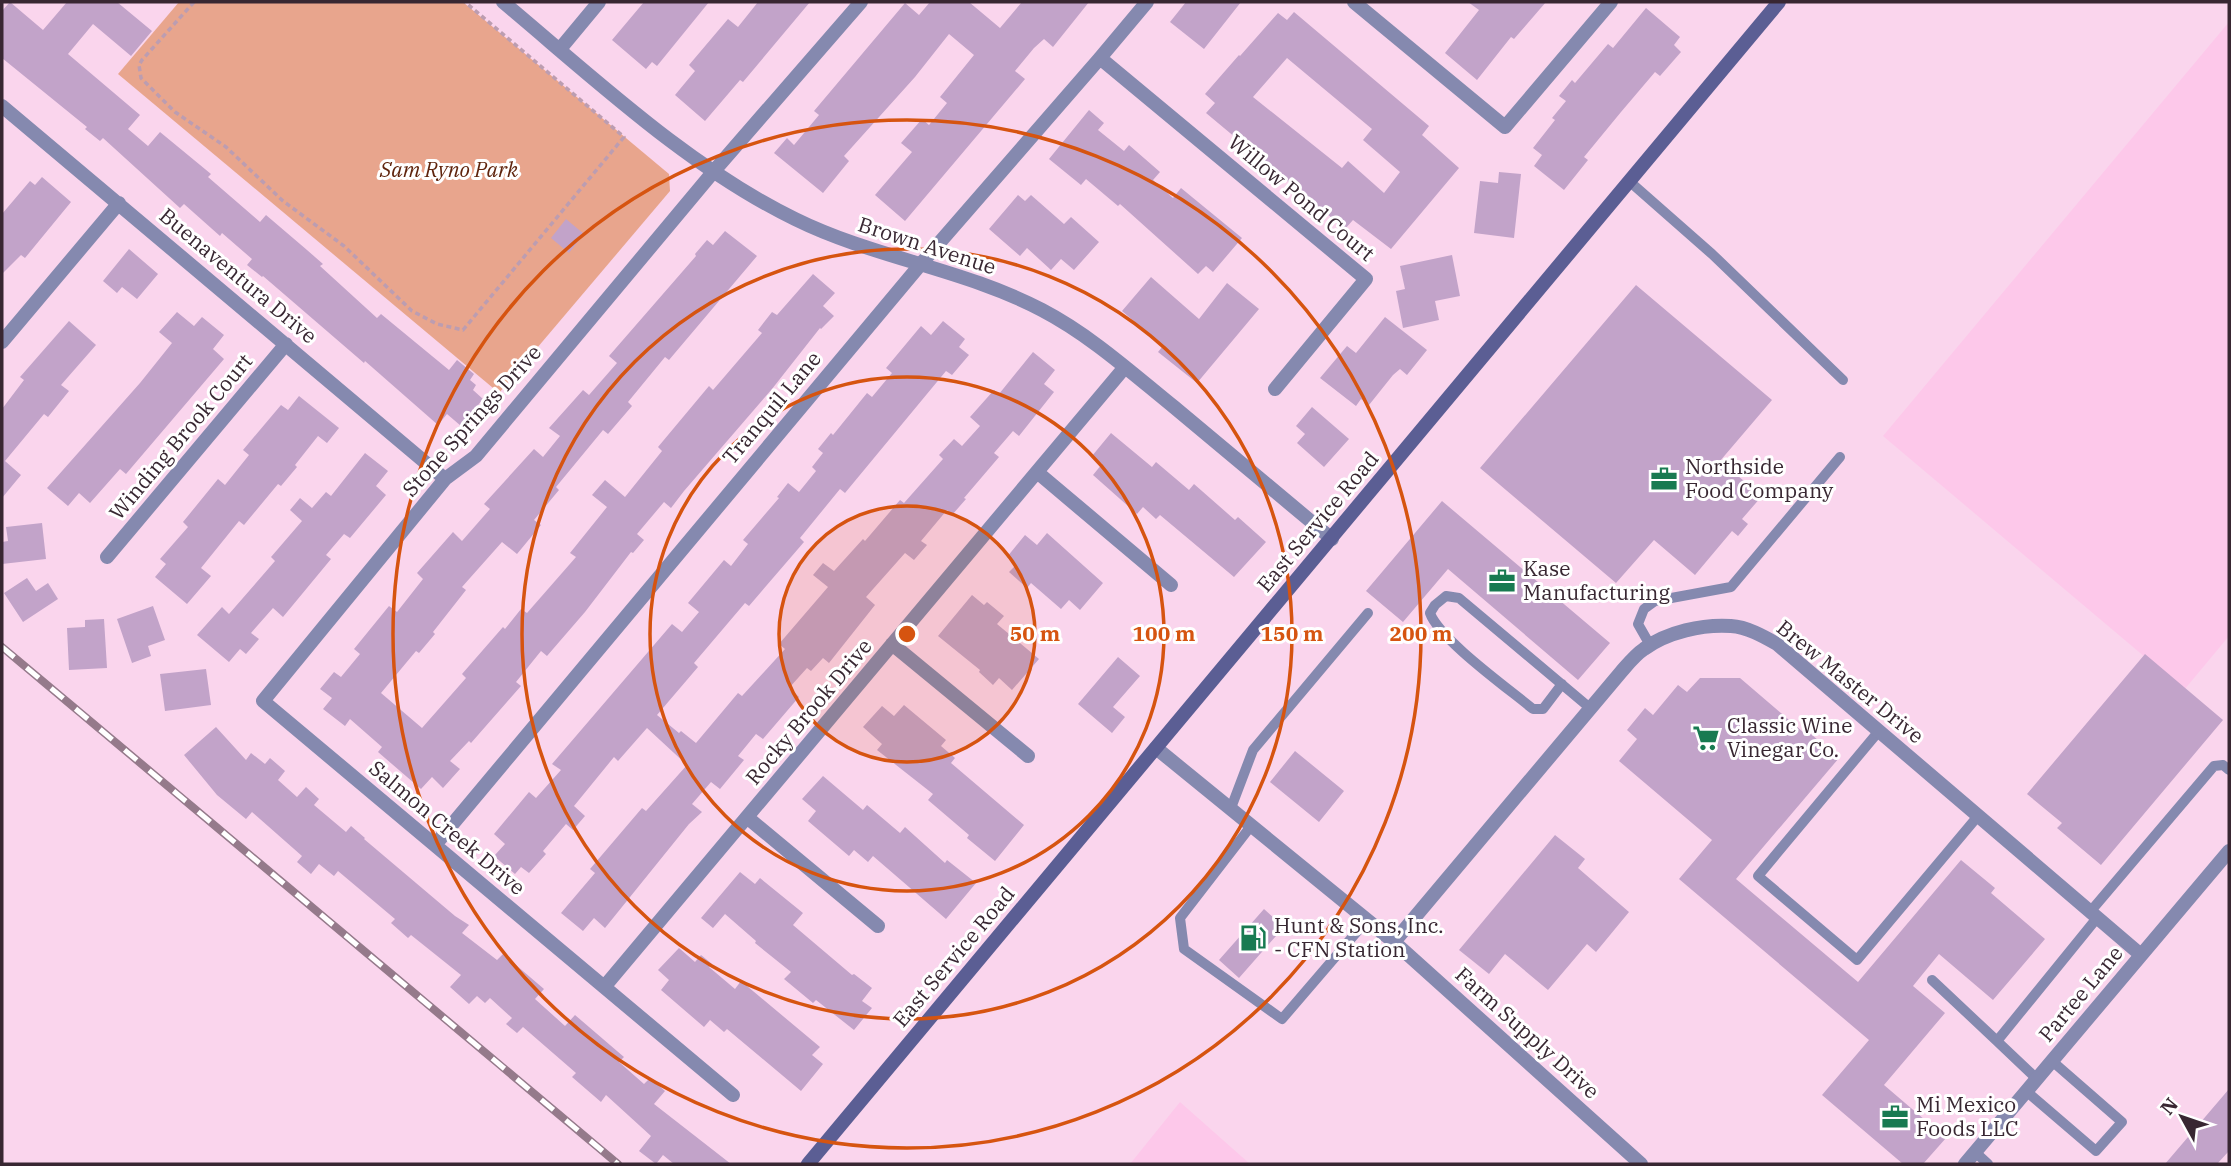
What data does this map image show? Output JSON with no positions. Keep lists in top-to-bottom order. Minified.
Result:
{"streets":{"street":["Willow Pond Court","Brown Avenue","Buenaventura Drive","Tranquil Lane","Stone Springs Drive","Winding Brook Court","East Service Road","Brew Master Drive","Rocky Brook Drive","Salmon Creek Drive","Partee Lane","Farm Supply Drive"]},"crossings":[["Willow Pond Court","Tranquil Lane"],["Brown Avenue","Tranquil Lane"],["Brown Avenue","Stone Springs Drive"],["Brown Avenue","East Service Road"],["Brown Avenue","Rocky Brook Drive"],["Buenaventura Drive","Stone Springs Drive"],["Buenaventura Drive","Winding Brook Court"],["Tranquil Lane","Salmon Creek Drive"],["Stone Springs Drive","Salmon Creek Drive"],["East Service Road","Farm Supply Drive"],["Brew Master Drive","Partee Lane"],["Brew Master Drive","Farm Supply Drive"],["Rocky Brook Drive","Salmon Creek Drive"]],"parks":["Sam Ryno Park"],"places":{"office":["Northside Food Company","Kase Manufacturing","Mi Mexico Foods LLC"],"supermarket":["Classic Wine Vinegar Co."],"fuel station":["Hunt & Sons, Inc. - CFN Station"]},"north":"top left","rings":["50 m","100 m","150 m","200 m"]}
